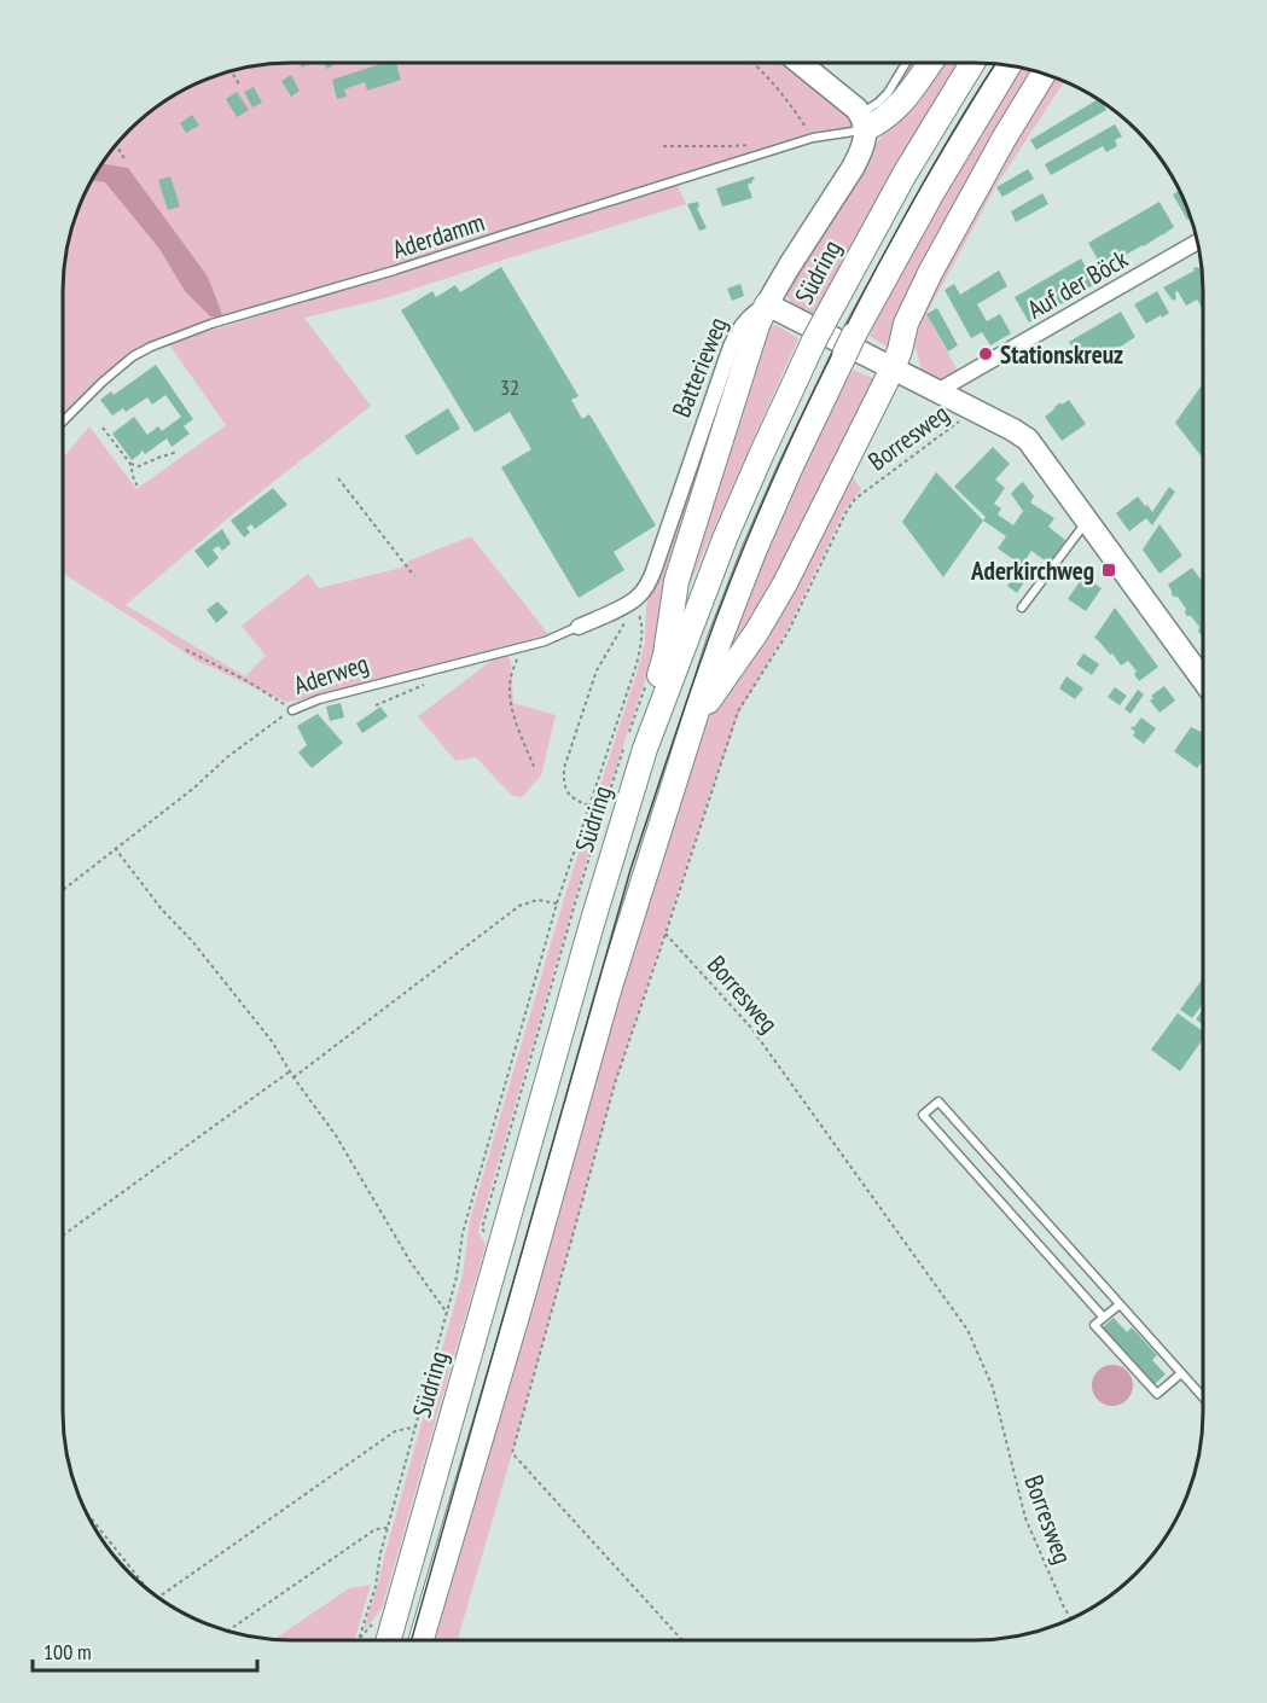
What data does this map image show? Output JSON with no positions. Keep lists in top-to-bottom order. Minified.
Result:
{"streets":{"main road":["Südring"],"street":["Auf der Böck","Batterieweg","Aderweg"],"lane":["Aderdamm"],"path":["Borresweg"]},"crossings":[["Aderdamm","Batterieweg"],["Batterieweg","Aderweg"]],"places":{"other":["Stationskreuz"],"transit":["Aderkirchweg"]},"house_numbers":["32"],"scale_bar":"100 m"}
